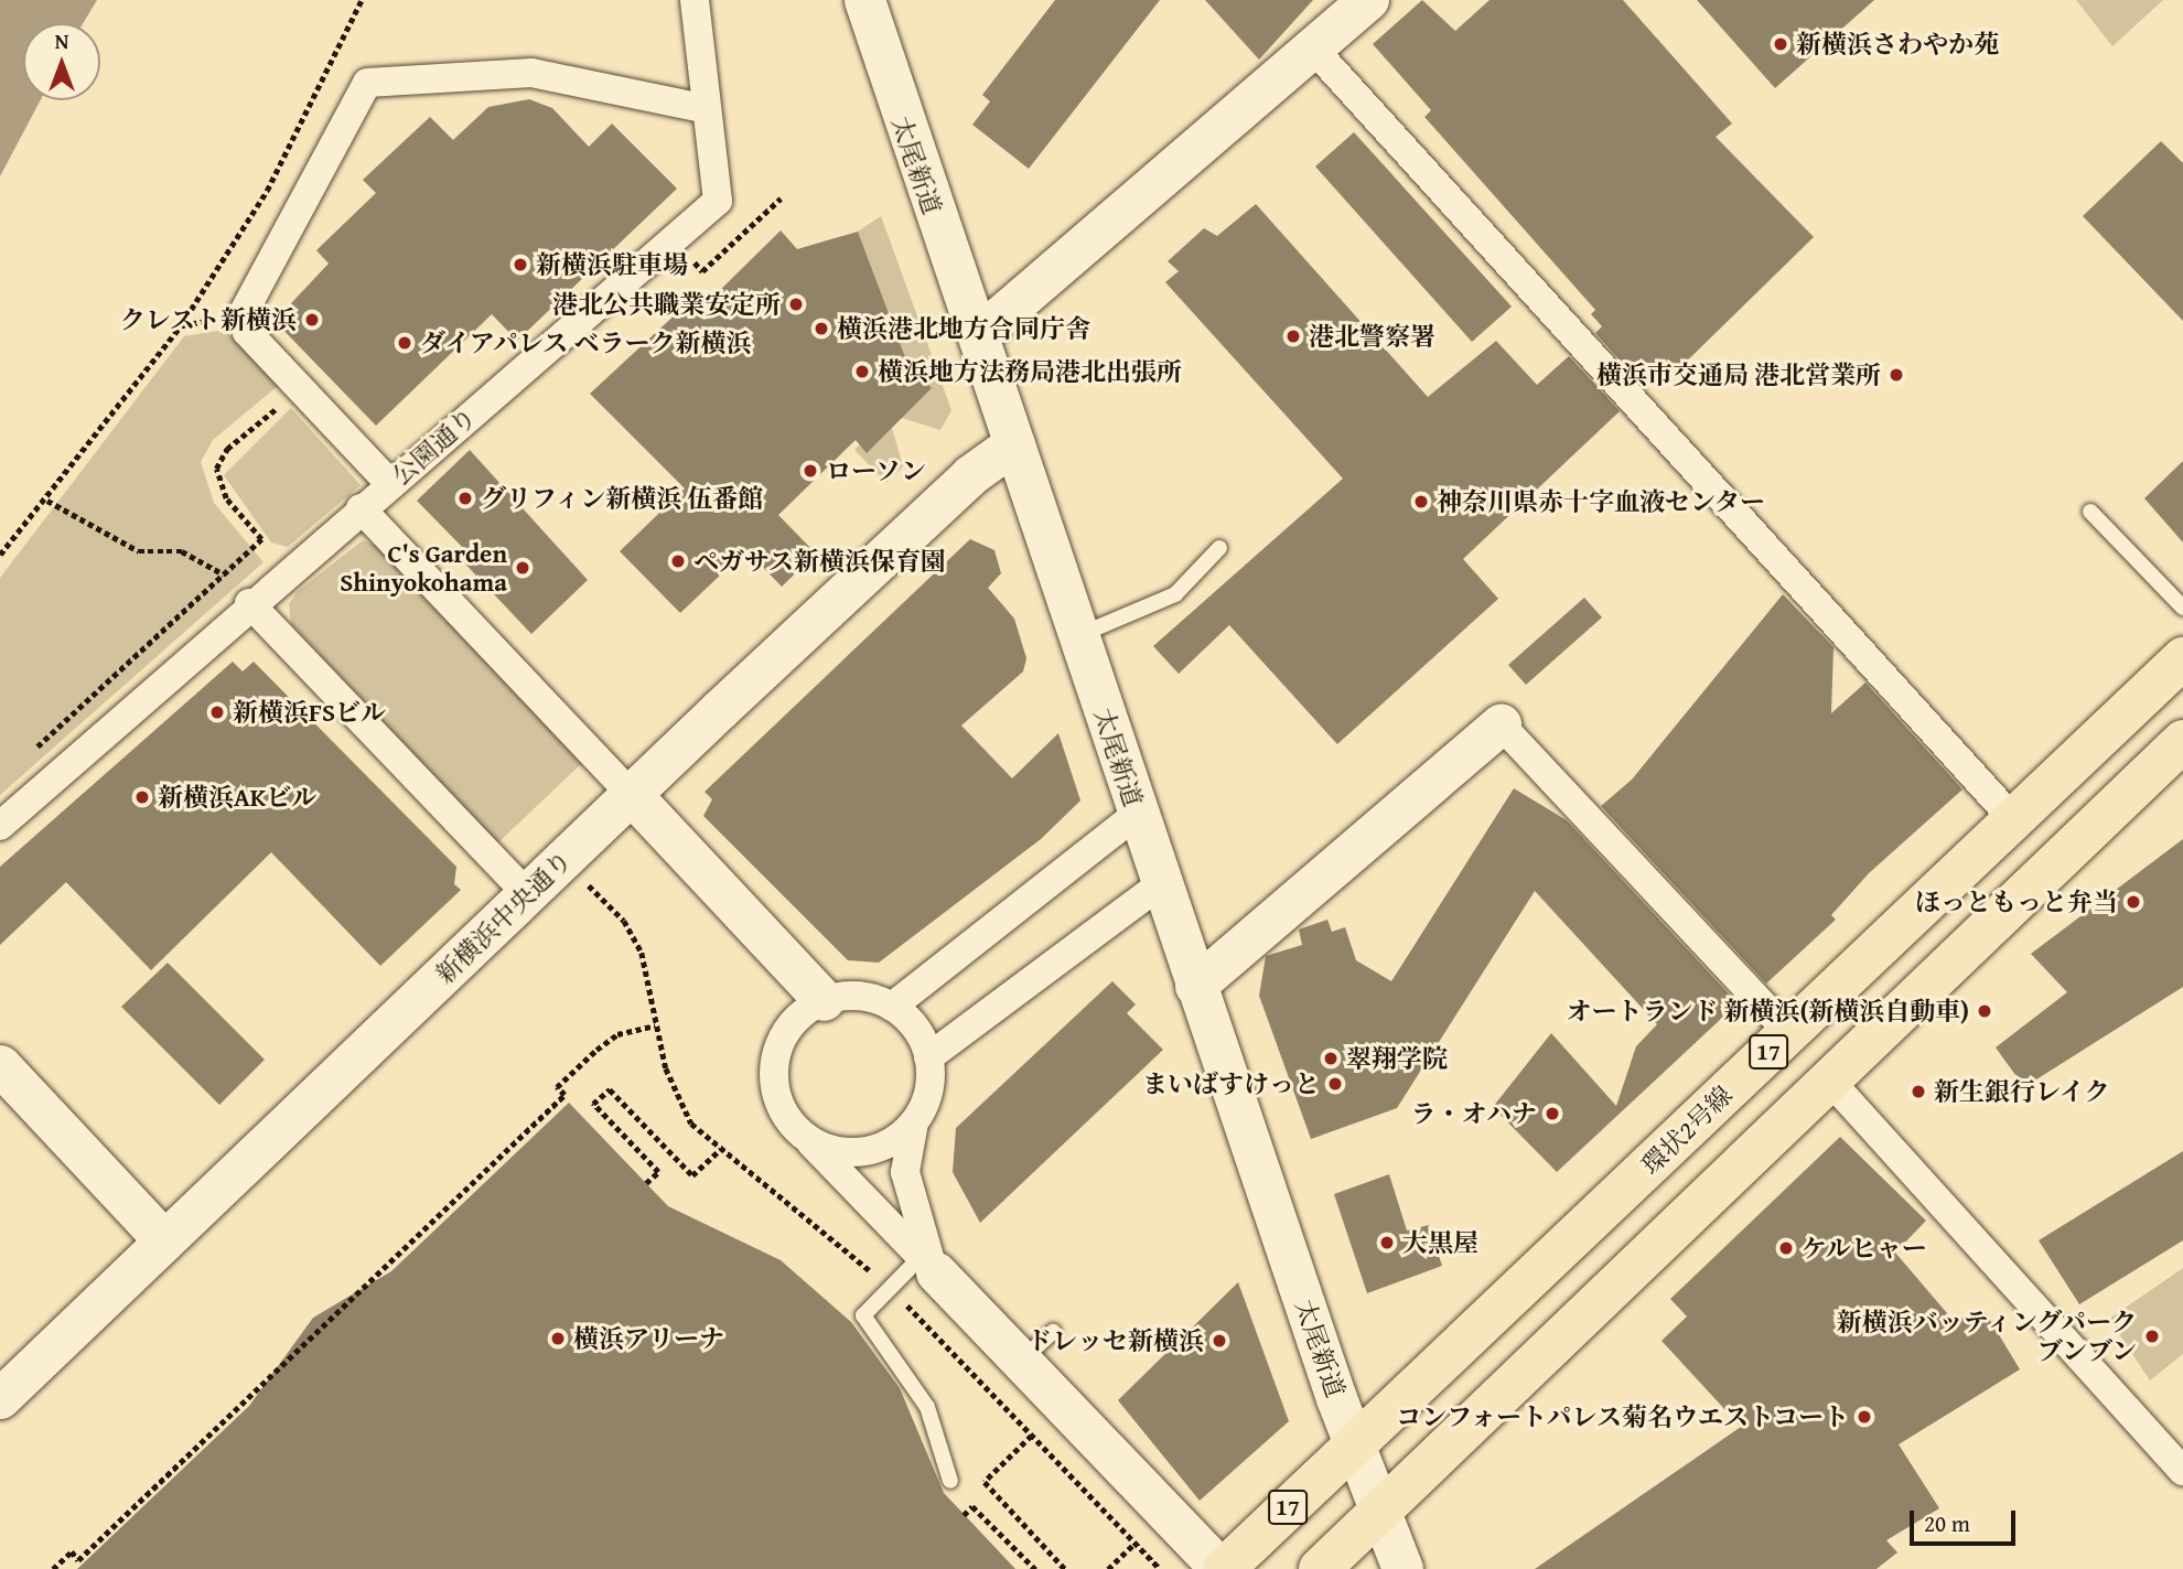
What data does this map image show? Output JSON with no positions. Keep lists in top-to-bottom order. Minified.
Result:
{"streets":{"main road":["17","環状2号線"],"street":["太尾新道","公園通り","新横浜中央通り"]},"crossings":[["太尾新道","新横浜中央通り"],["太尾新道","17"],["太尾新道","環状2号線"]],"places":["新横浜さわやか苑","新横浜駐車場","港北公共職業安定所","クレスト新横浜","横浜港北地方合同庁舎","港北警察署","ダイアパレス ベラーク新横浜","横浜地方法務局港北出張所","横浜市交通局 港北営業所","ローソン","グリフィン新横浜 伍番館","神奈川県赤十字血液センター","ペガサス新横浜保育園","C's Garden Shinyokohama","新横浜FSビル","新横浜AKビル","ほっともっと弁当","オートランド 新横浜(新横浜自動車)","翠翔学院","まいばすけっと","新生銀行レイク","ラ・オハナ","大黒屋","ケルヒャー","新横浜バッティングパーク ブンブン","横浜アリーナ","ドレッセ新横浜","コンフォートパレス菊名ウエストコート"],"scale_bar":"20 m","north":"top"}
